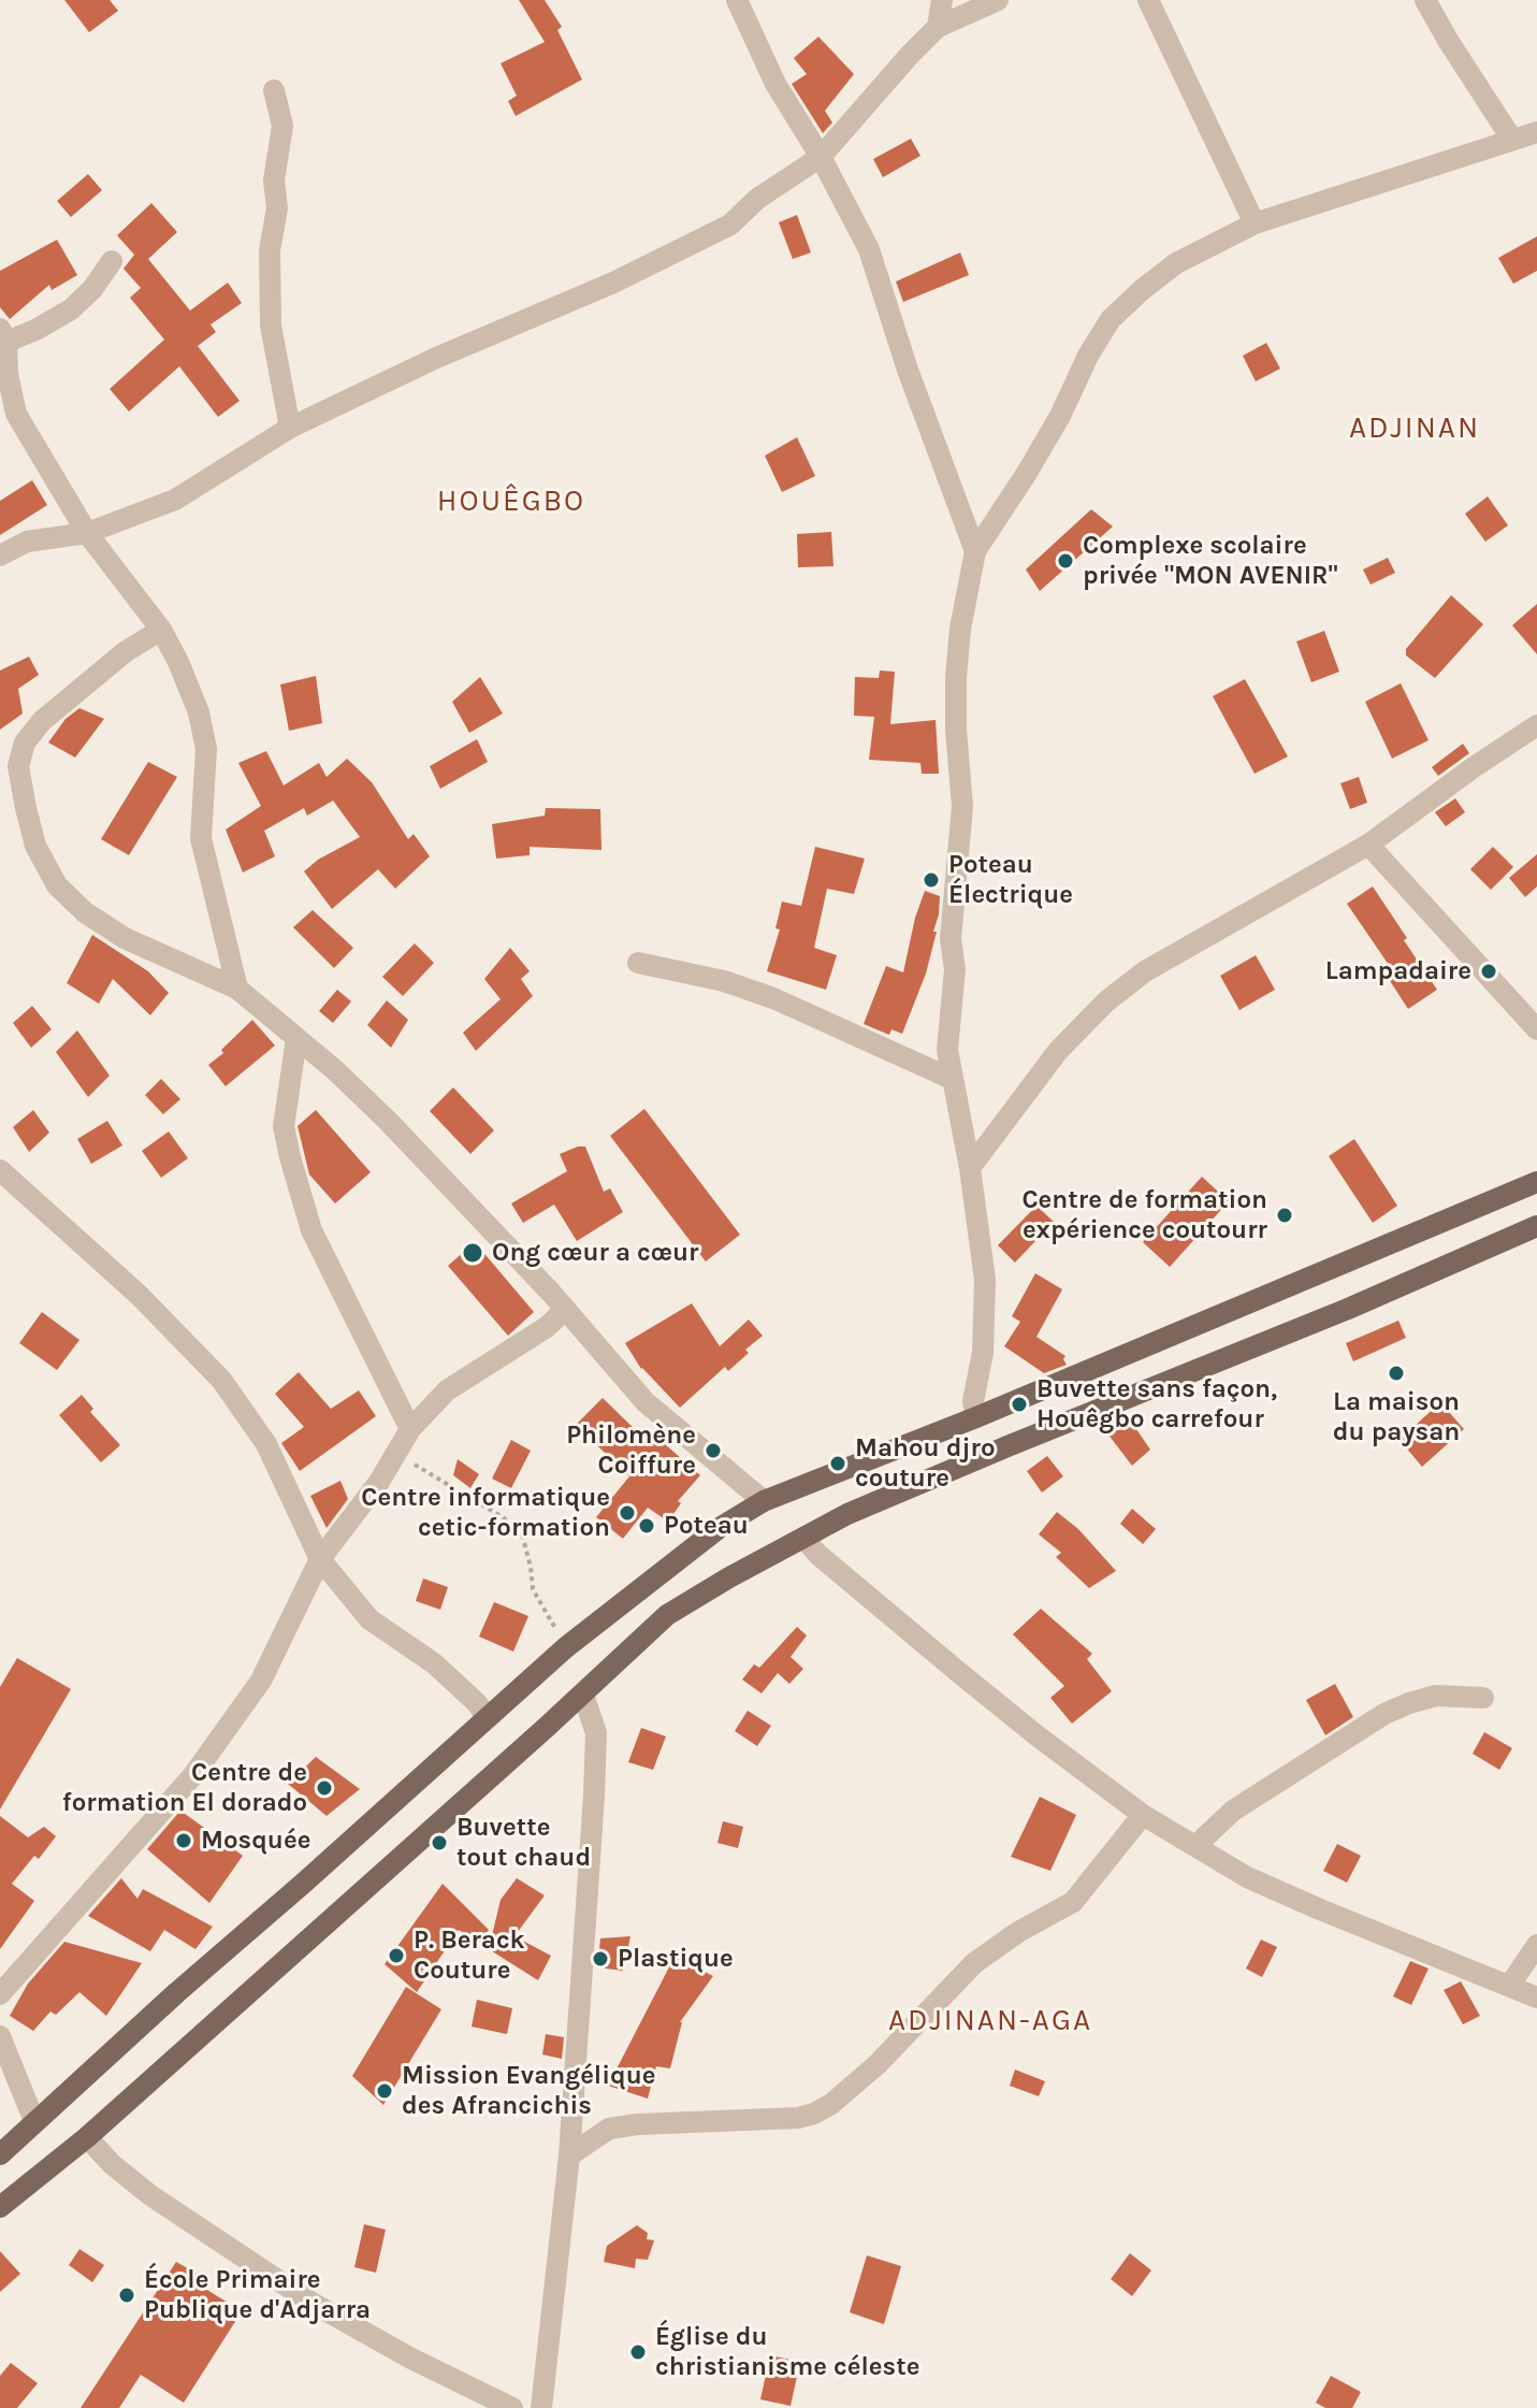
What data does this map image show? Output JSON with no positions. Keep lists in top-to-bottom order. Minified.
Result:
{"districts":["ADJINAN","HOUÊGBO","ADJINAN-AGA"],"places":["Complexe scolaire privée \"MON AVENIR\"","Poteau Électrique","Lampadaire","Centre de formation expérience coutourr","Ong cœur a cœur","La maison du paysan","Buvette sans façon, Houêgbo carrefour","Philomène Coiffure","Mahou djro couture","Centre informatique cetic-formation","Poteau","Centre de formation El dorado","Mosquée","Buvette tout chaud","P. Berack Couture","Plastique","Mission Evangélique des Afrancichis","École Primaire Publique d'Adjarra","Église du christianisme céleste"]}
